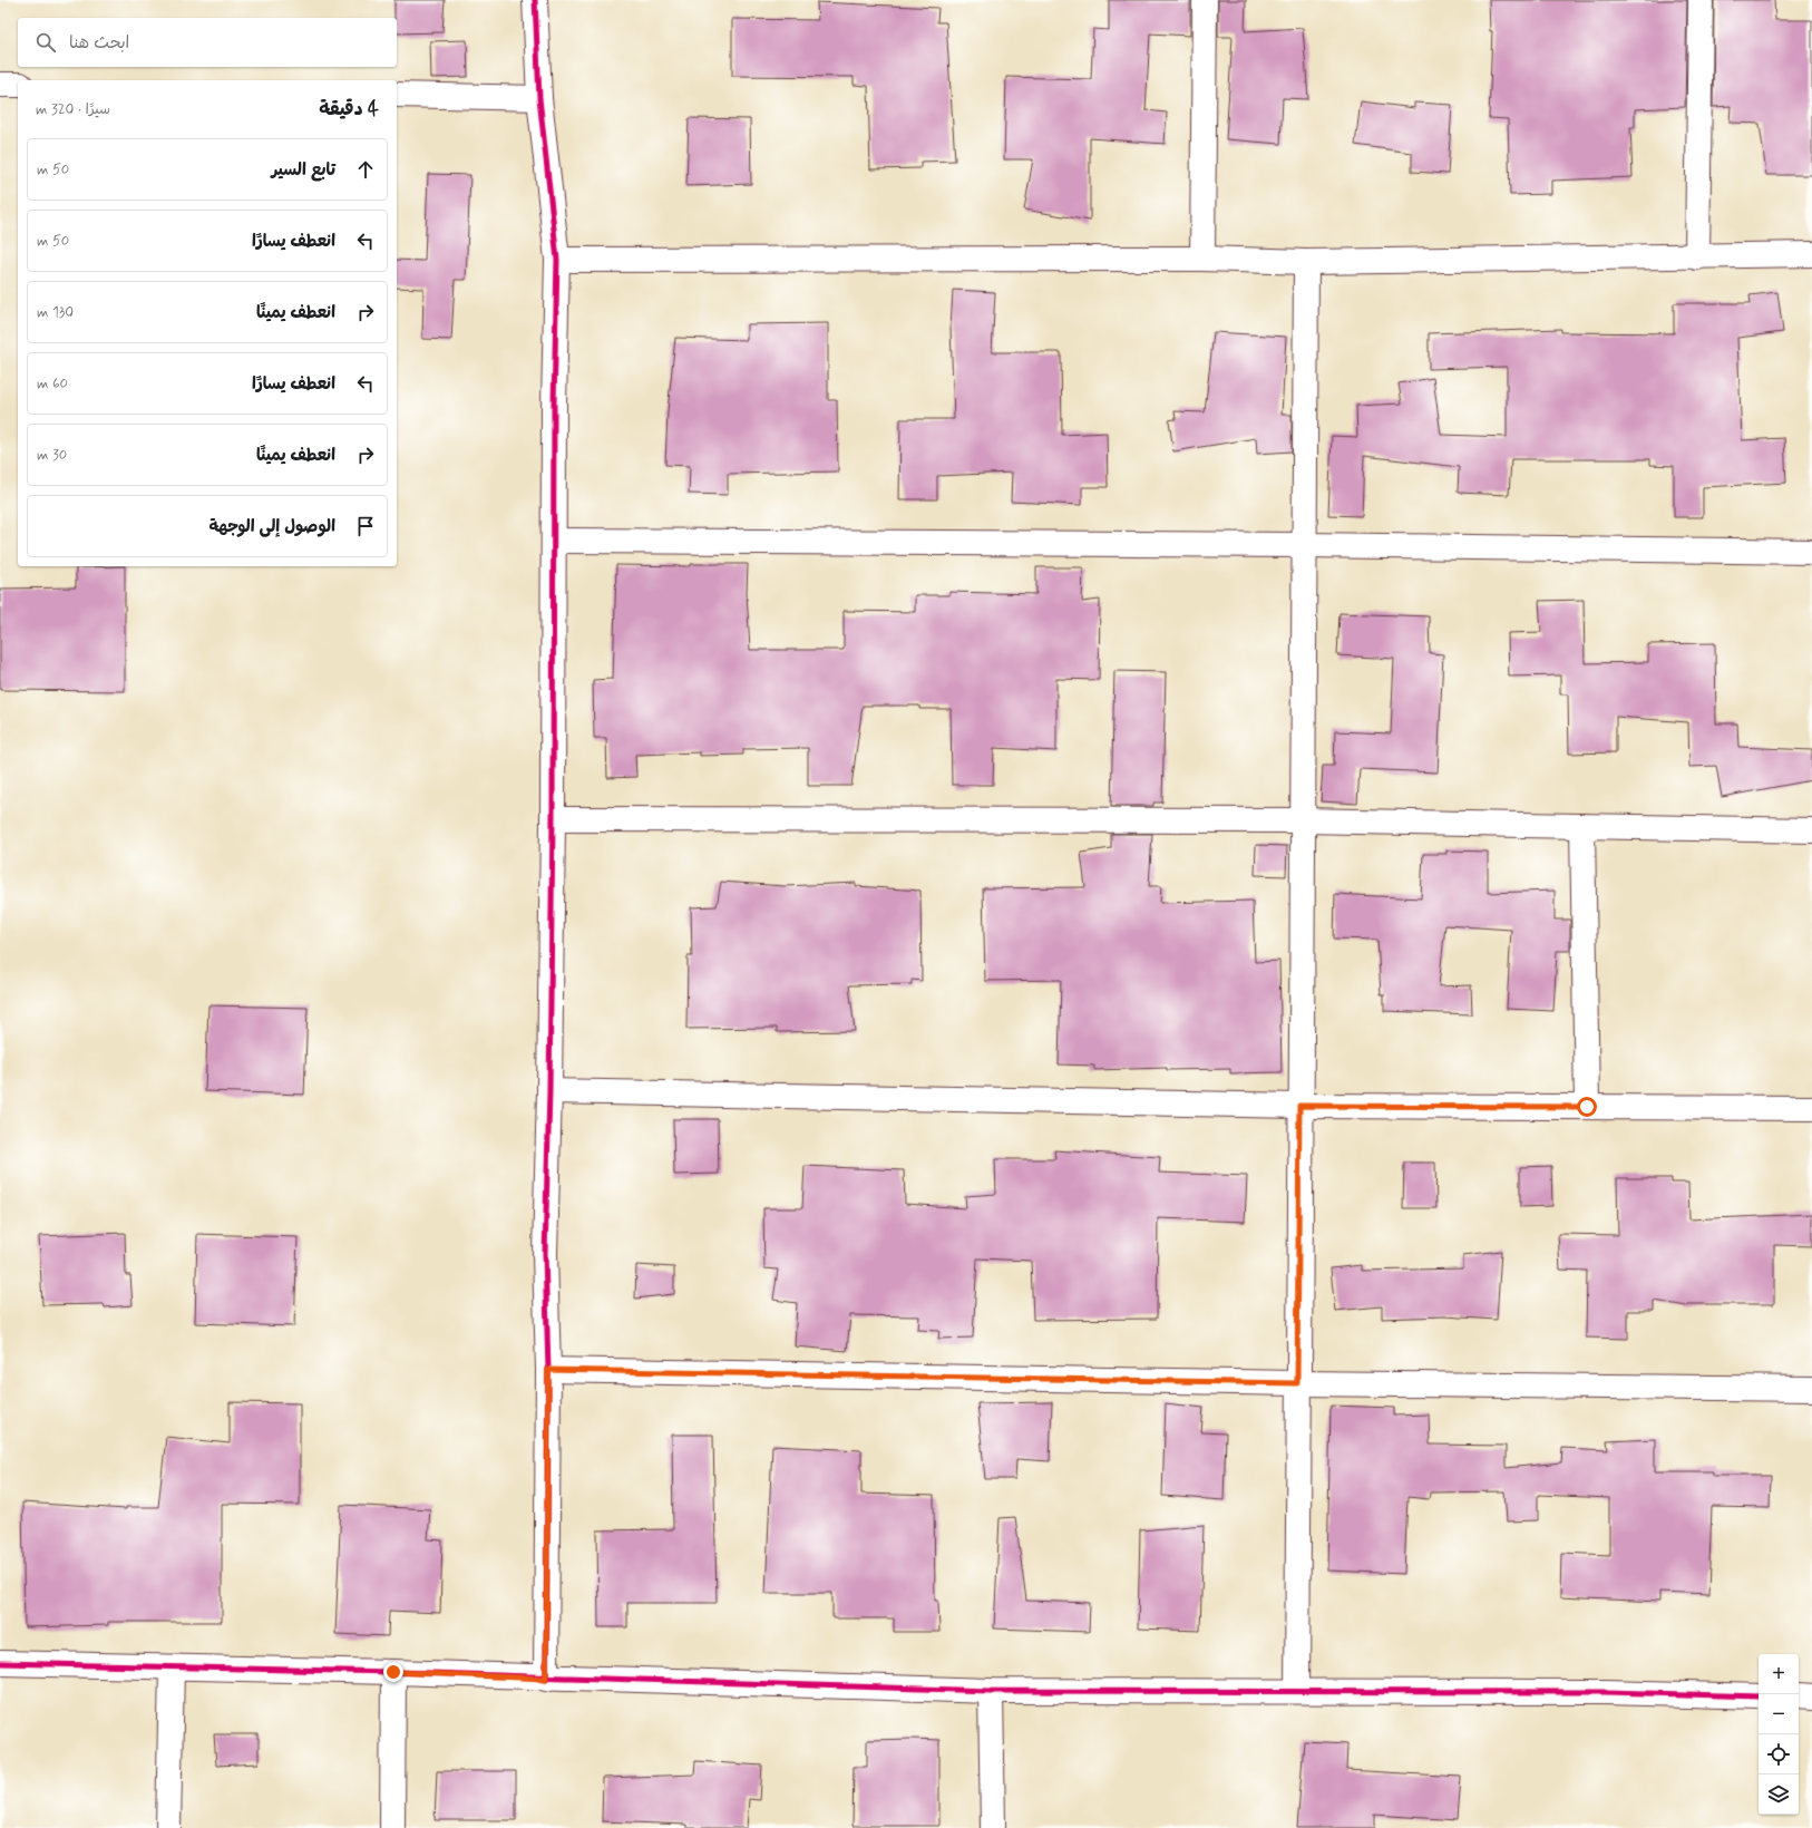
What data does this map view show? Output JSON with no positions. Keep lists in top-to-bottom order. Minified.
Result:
{"page":{"search":"ابحث هنا","heading":["4 دقيقة","سيرًا · 320 m"],"list":[["تابع السير","50 m"],["انعطف يسارًا","50 m"],["انعطف يمينًا","130 m"],["انعطف يسارًا","60 m"],["انعطف يمينًا","30 m"],"الوصول إلى الوجهة"],"map_buttons":["+","−"]}}
